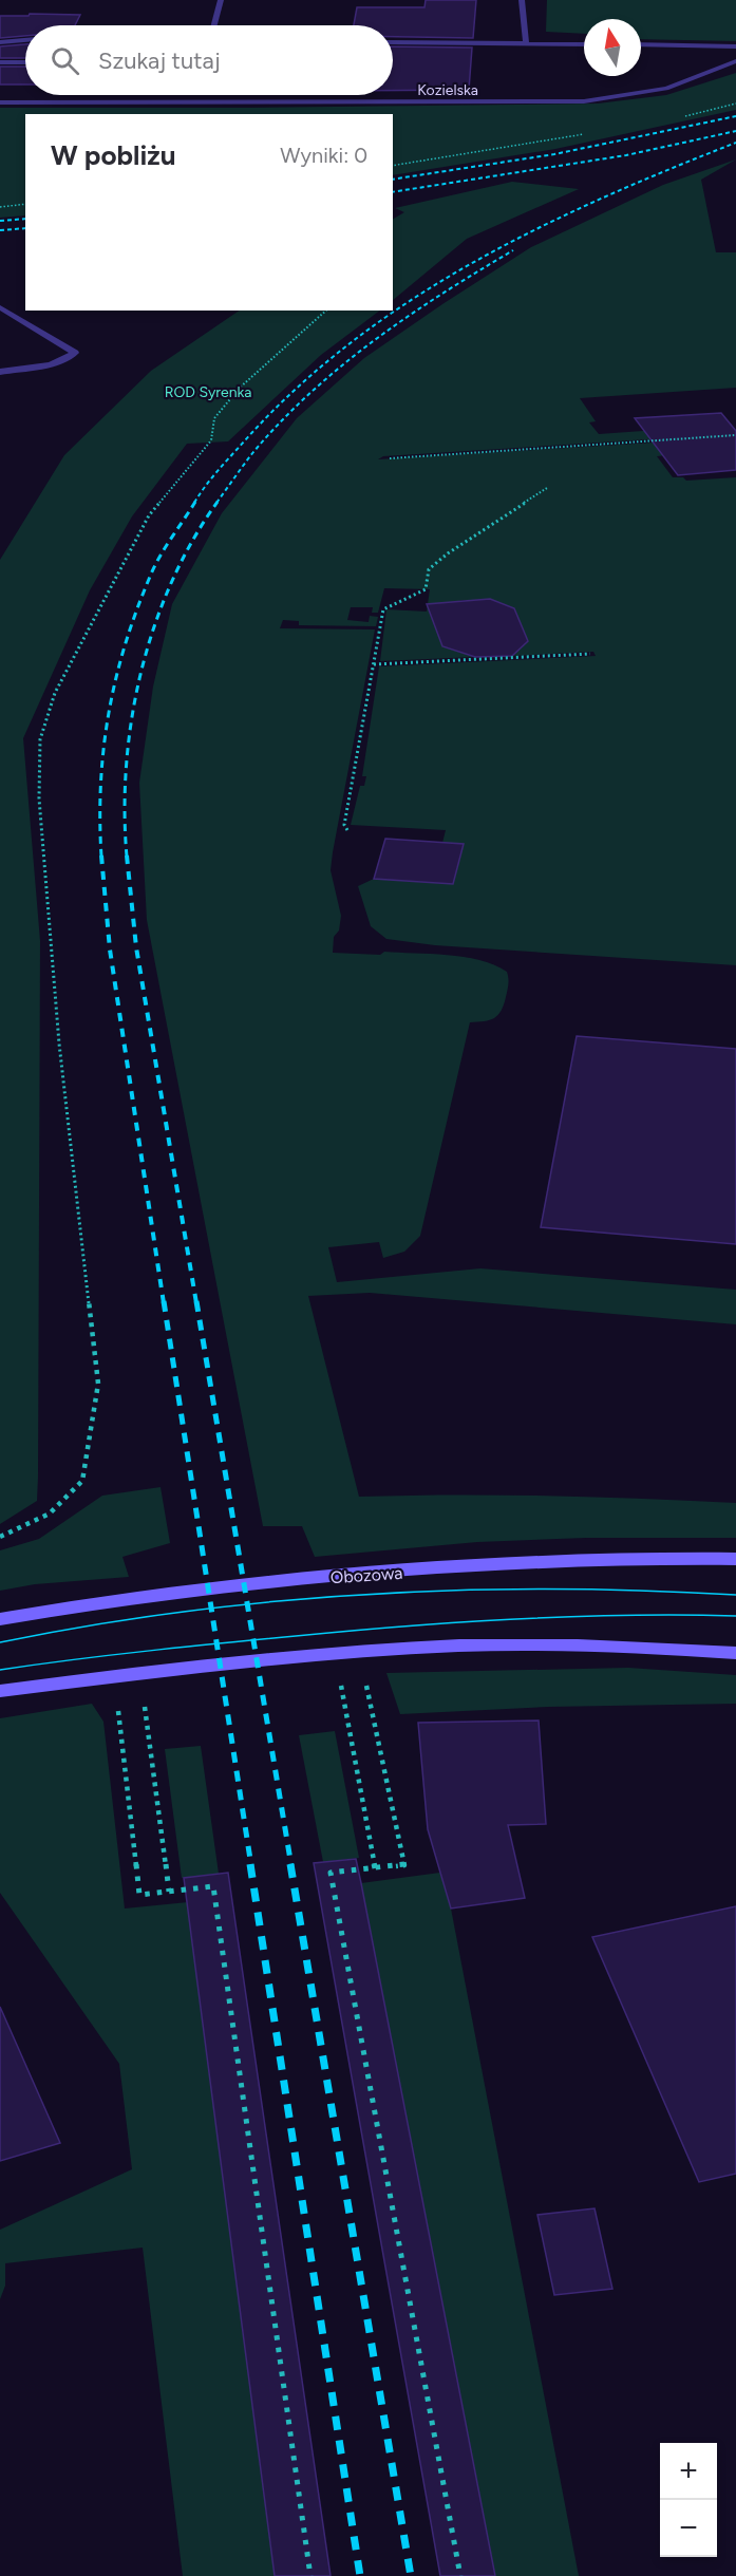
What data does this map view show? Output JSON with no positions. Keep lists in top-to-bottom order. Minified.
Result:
{"streets":{"street":["Kozielska","Obozowa"]},"parks":["ROD Syrenka"],"north":"top","page":{"search":"Szukaj tutaj","heading":["W pobliżu","Wyniki: 0"],"map_buttons":["+","−"]}}
